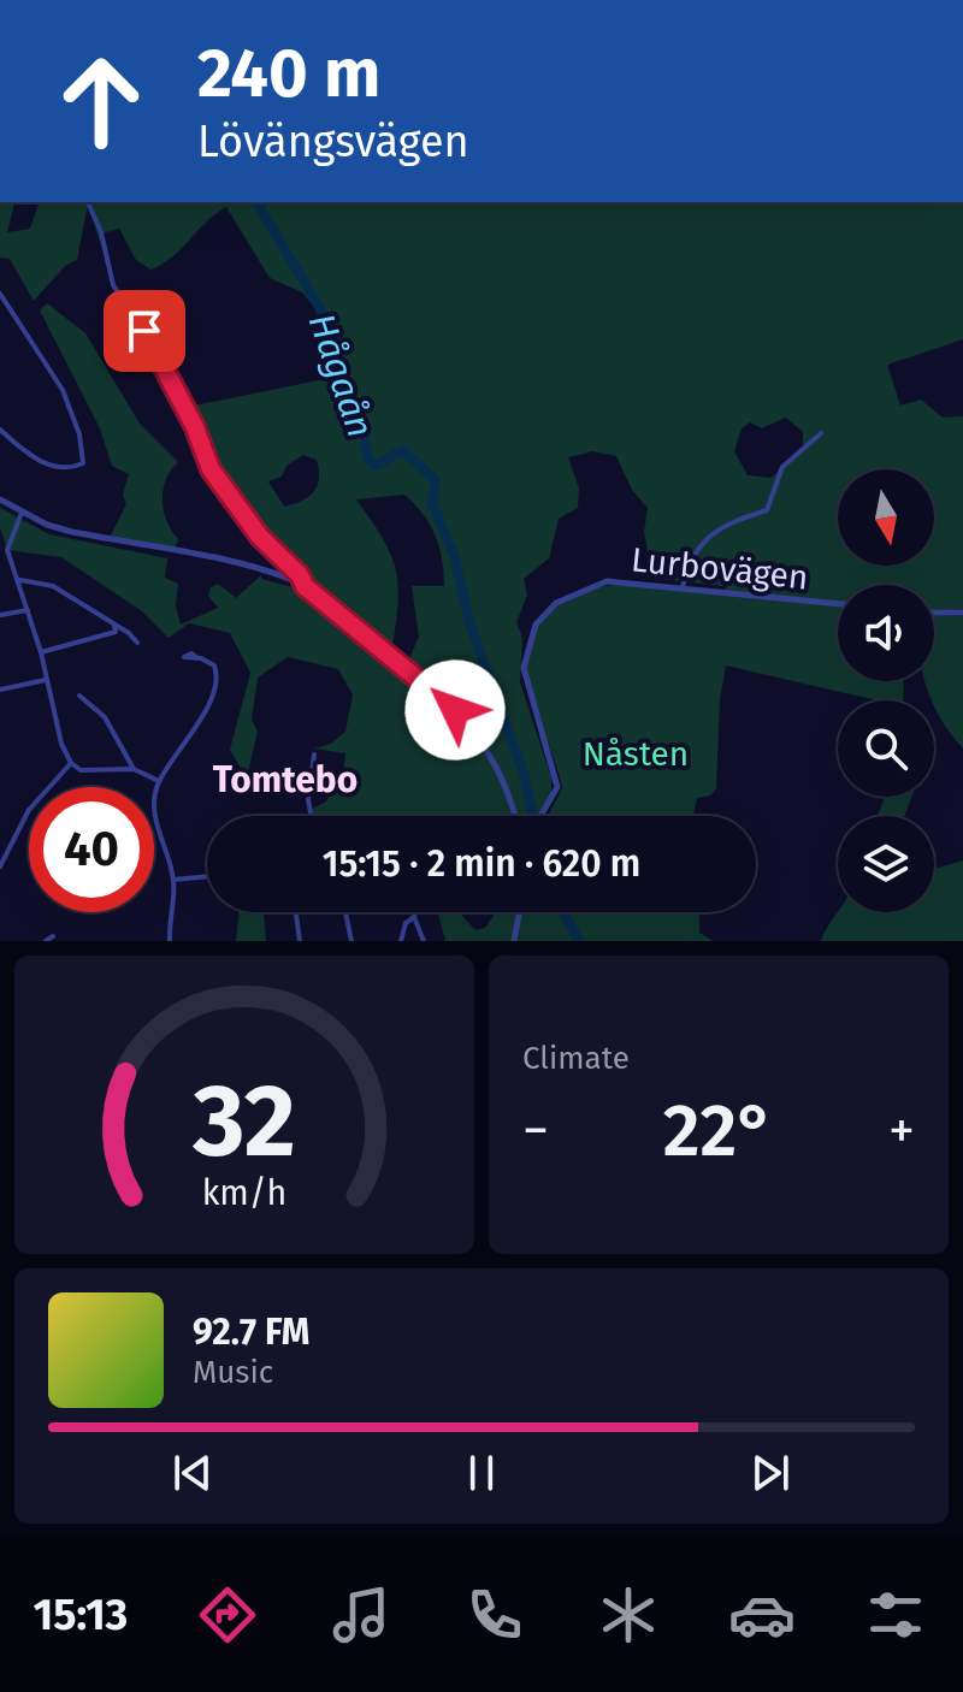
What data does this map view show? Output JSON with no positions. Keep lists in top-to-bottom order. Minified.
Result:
{"streets":{"street":["Lurbovägen"]},"districts":["Tomtebo"],"water":["Hågaån"],"parks":["Nåsten"],"north":"bottom","page":{"turn":["240 m","Lövängsvägen"],"limit":"40","trip":"15:15 · 2 min · 620 m","tile":"Climate","heat":["−","22°","+"],"song":["92.7 FM","Music"],"tabs":"15:13","gauge":["32","km/h"]}}
